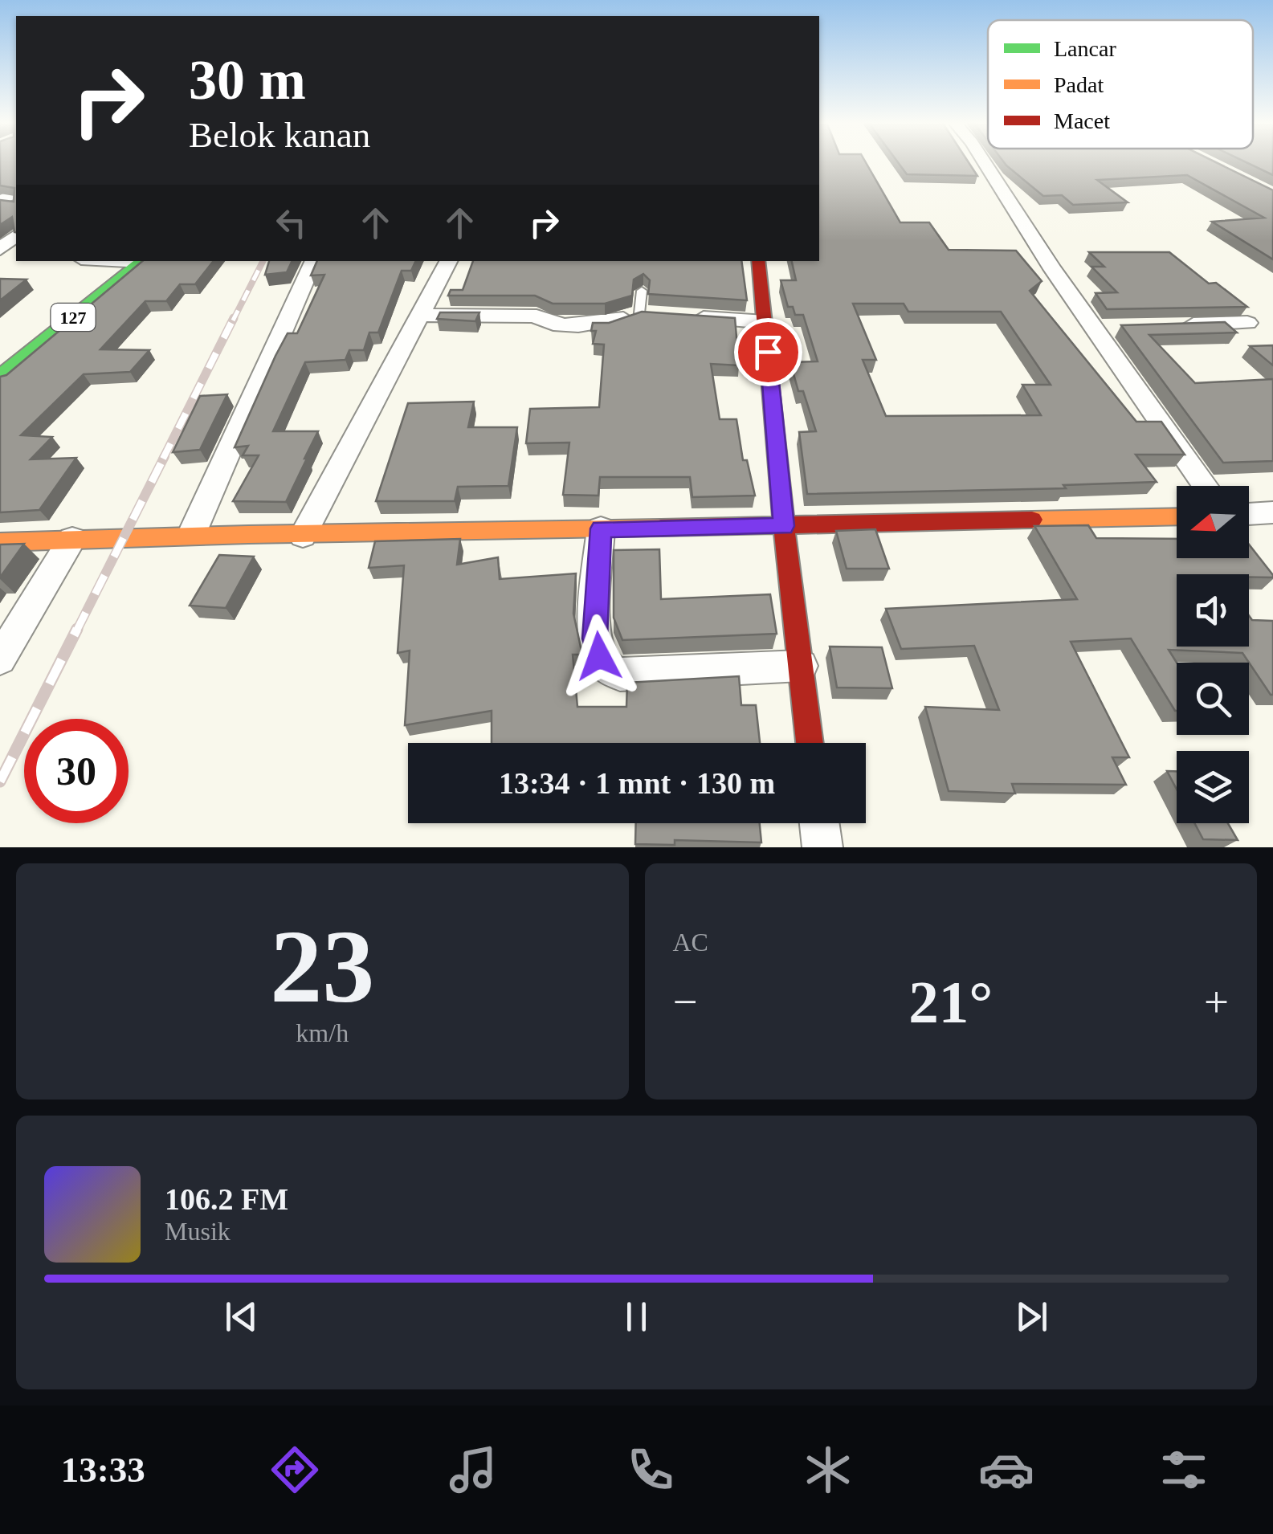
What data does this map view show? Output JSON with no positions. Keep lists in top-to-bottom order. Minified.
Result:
{"streets":{"street":["127"]},"legend":["Lancar","Padat","Macet"],"north":"left","page":{"turn":["30 m","Belok kanan"],"limit":"30","trip":"13:34 · 1 mnt · 130 m","tile":[["23","km/h"],"AC"],"heat":["−","21°","+"],"song":["106.2 FM","Musik"],"tabs":"13:33"}}
